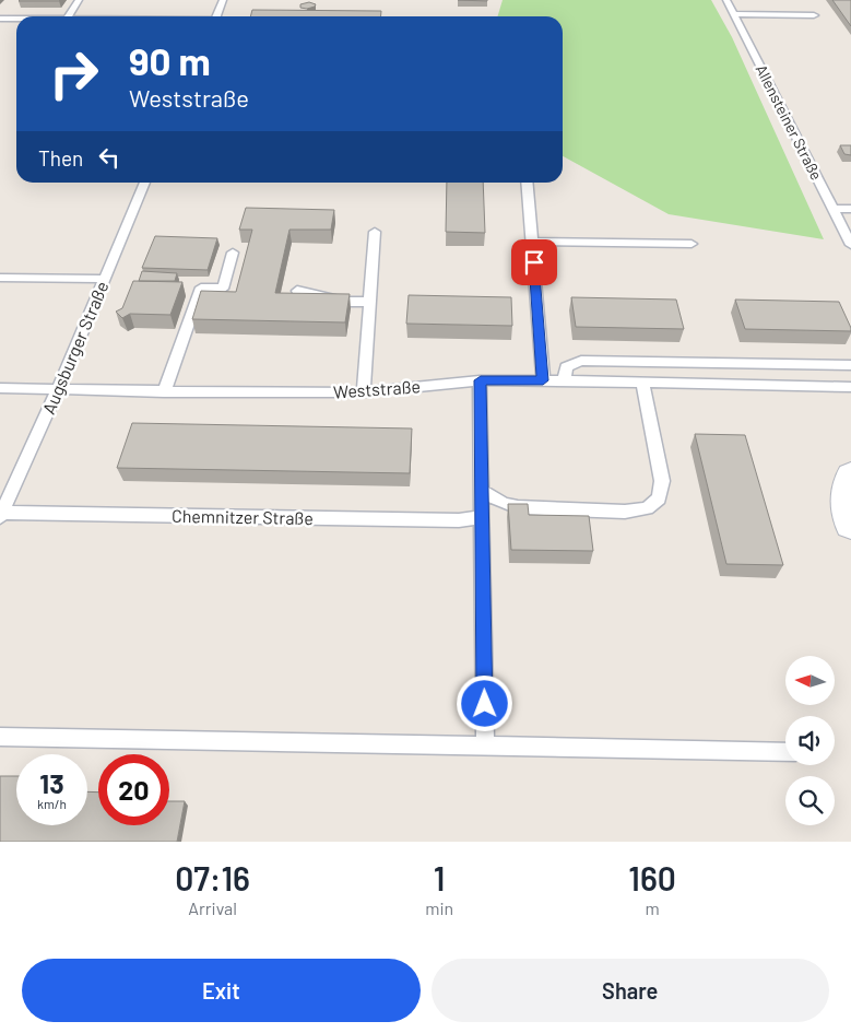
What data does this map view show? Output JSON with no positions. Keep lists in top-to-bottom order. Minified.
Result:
{"streets":{"lane":["Allensteiner Straße","Augsburger Straße","Weststraße","Chemnitzer Straße"]},"crossings":[["Augsburger Straße","Weststraße"],["Augsburger Straße","Chemnitzer Straße"]],"north":"left","page":{"turn":["90 m","Weststraße"],"then":"Then","speed":"13 km/h","limit":"20","eta":["07:16","Arrival","1","min","160","m"],"buttons":["Exit","Share"]}}
